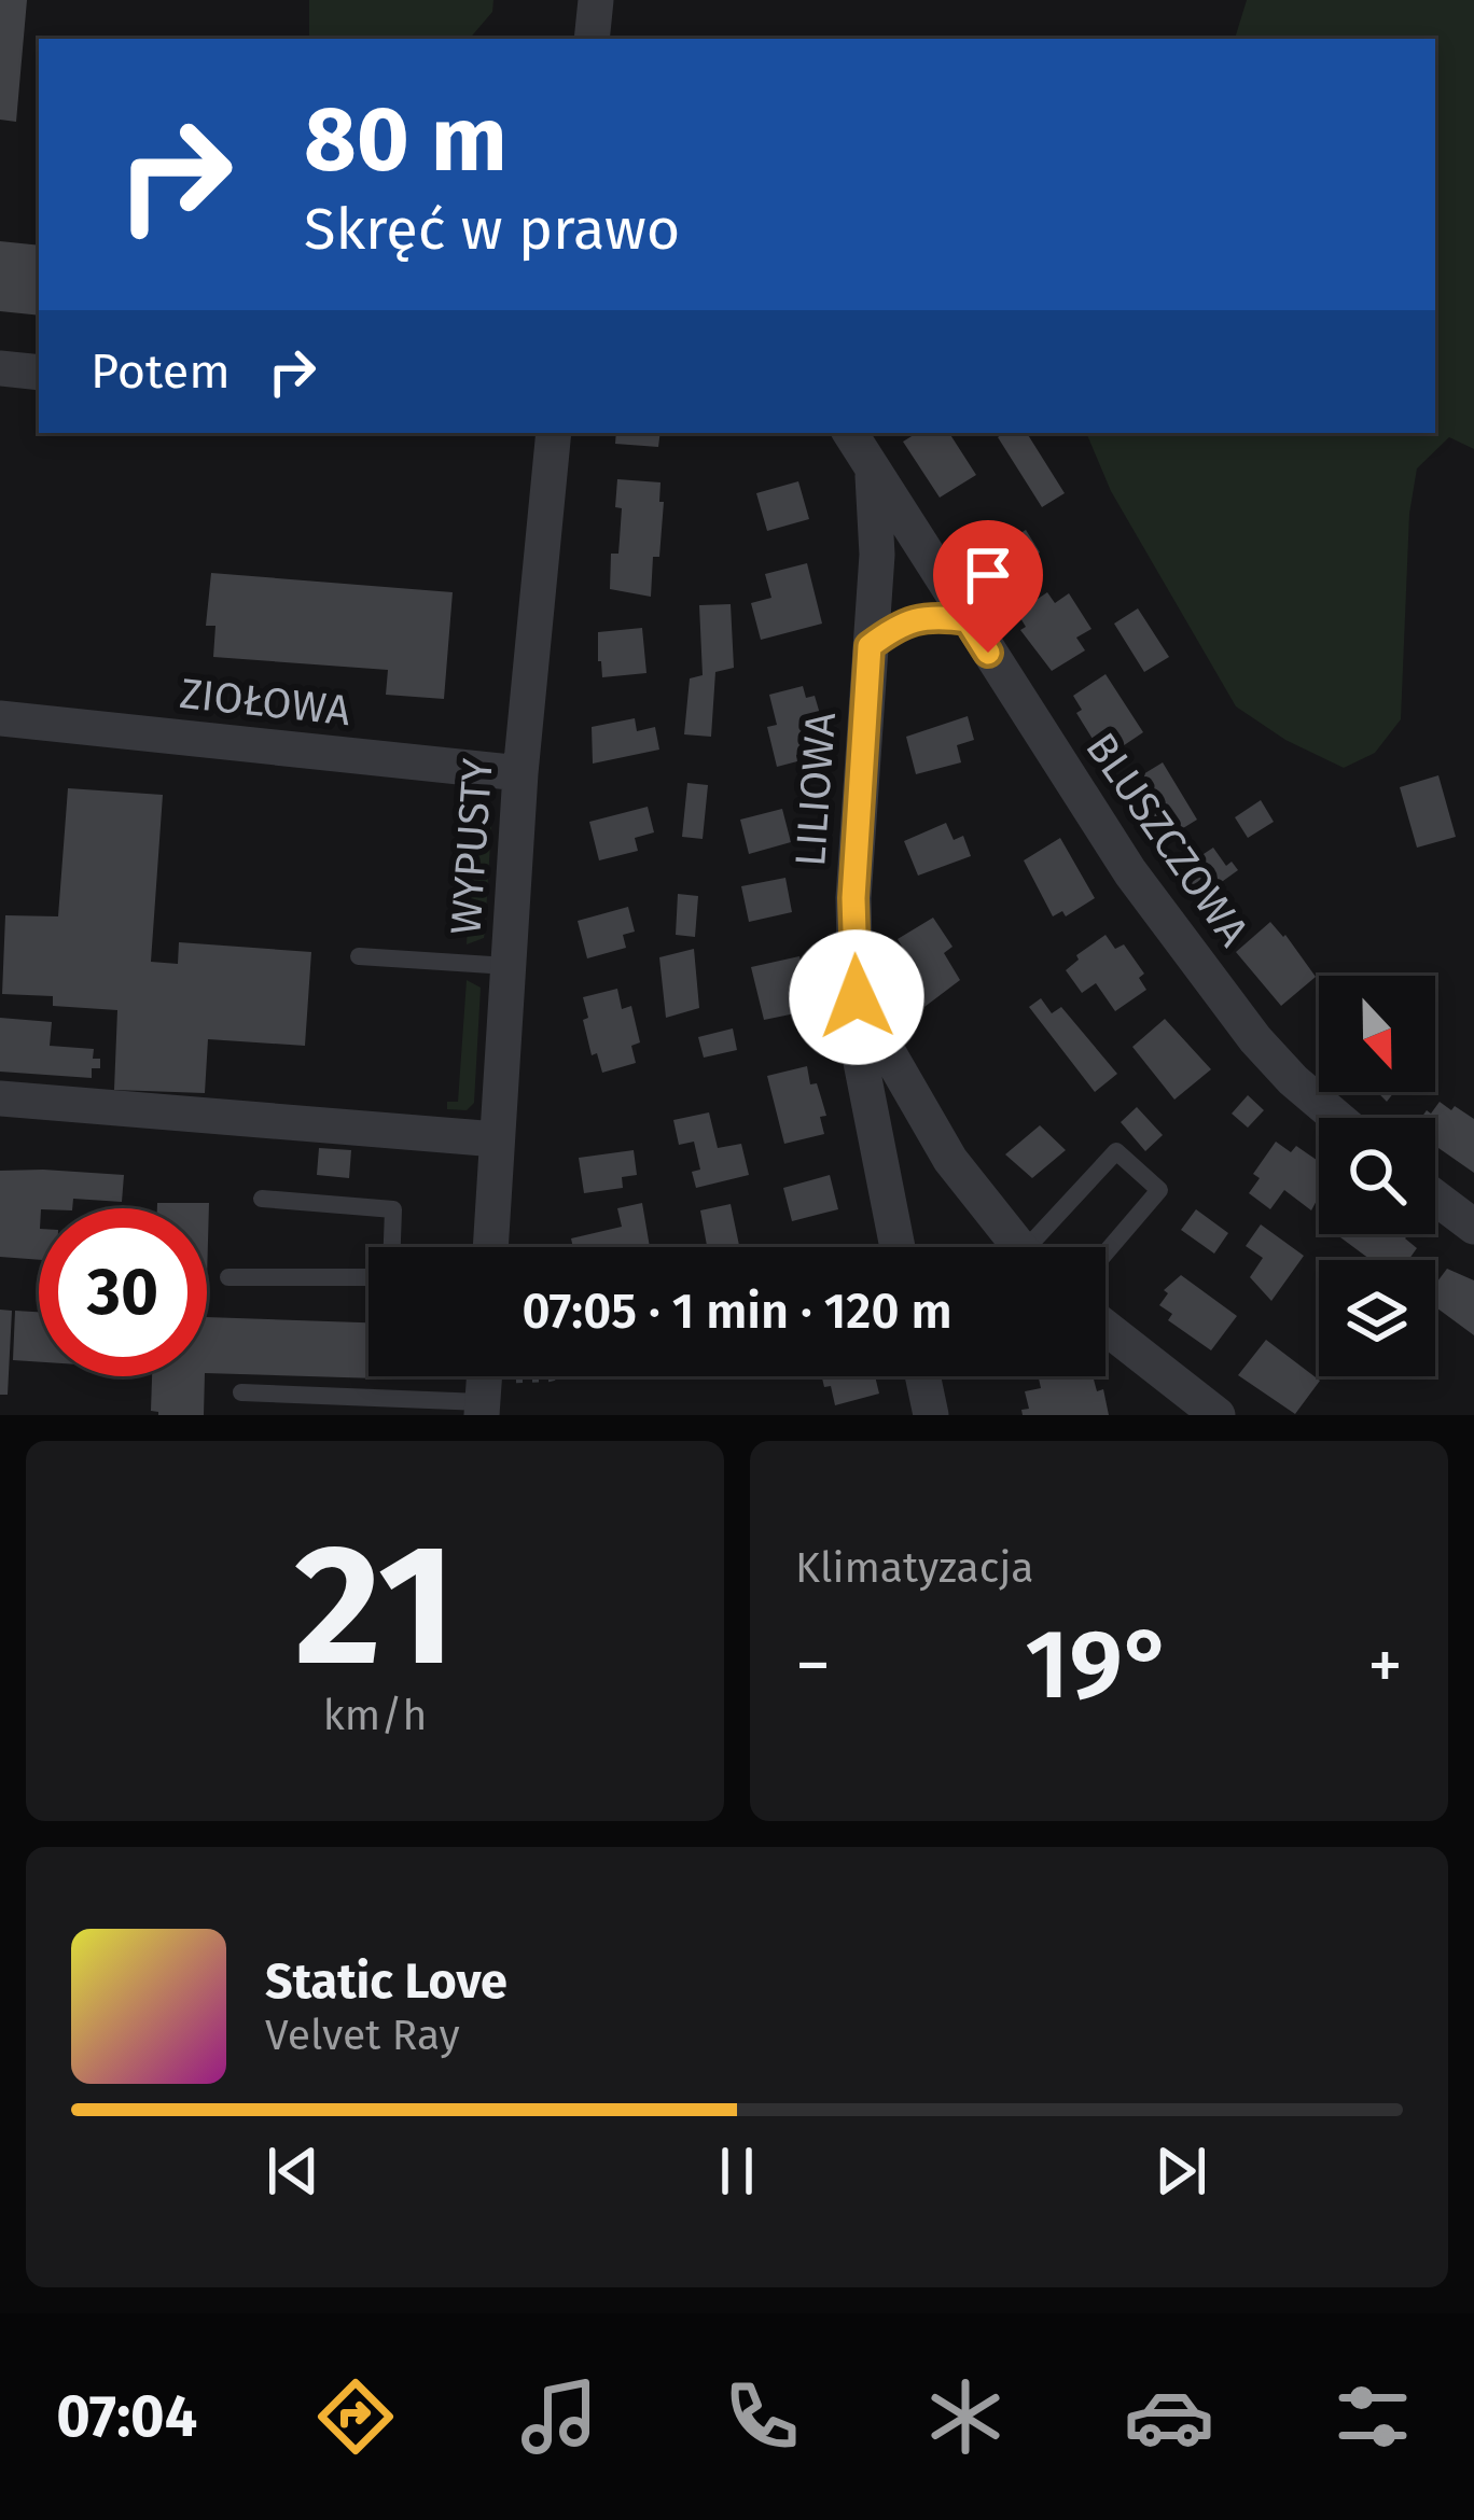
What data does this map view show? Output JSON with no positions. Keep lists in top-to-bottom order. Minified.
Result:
{"streets":{"street":["ZIOŁOWA","LILIOWA","BLUSZCZOWA","WYPUSTY"]},"crossings":[["ZIOŁOWA","WYPUSTY"],["LILIOWA","BLUSZCZOWA"]],"north":"bottom","page":{"turn":["80 m","Skręć w prawo"],"then":"Potem","limit":"30","trip":"07:05 · 1 min · 120 m","tile":[["21","km/h"],"Klimatyzacja"],"heat":["−","19°","+"],"song":["Static Love","Velvet Ray"],"tabs":"07:04"}}
